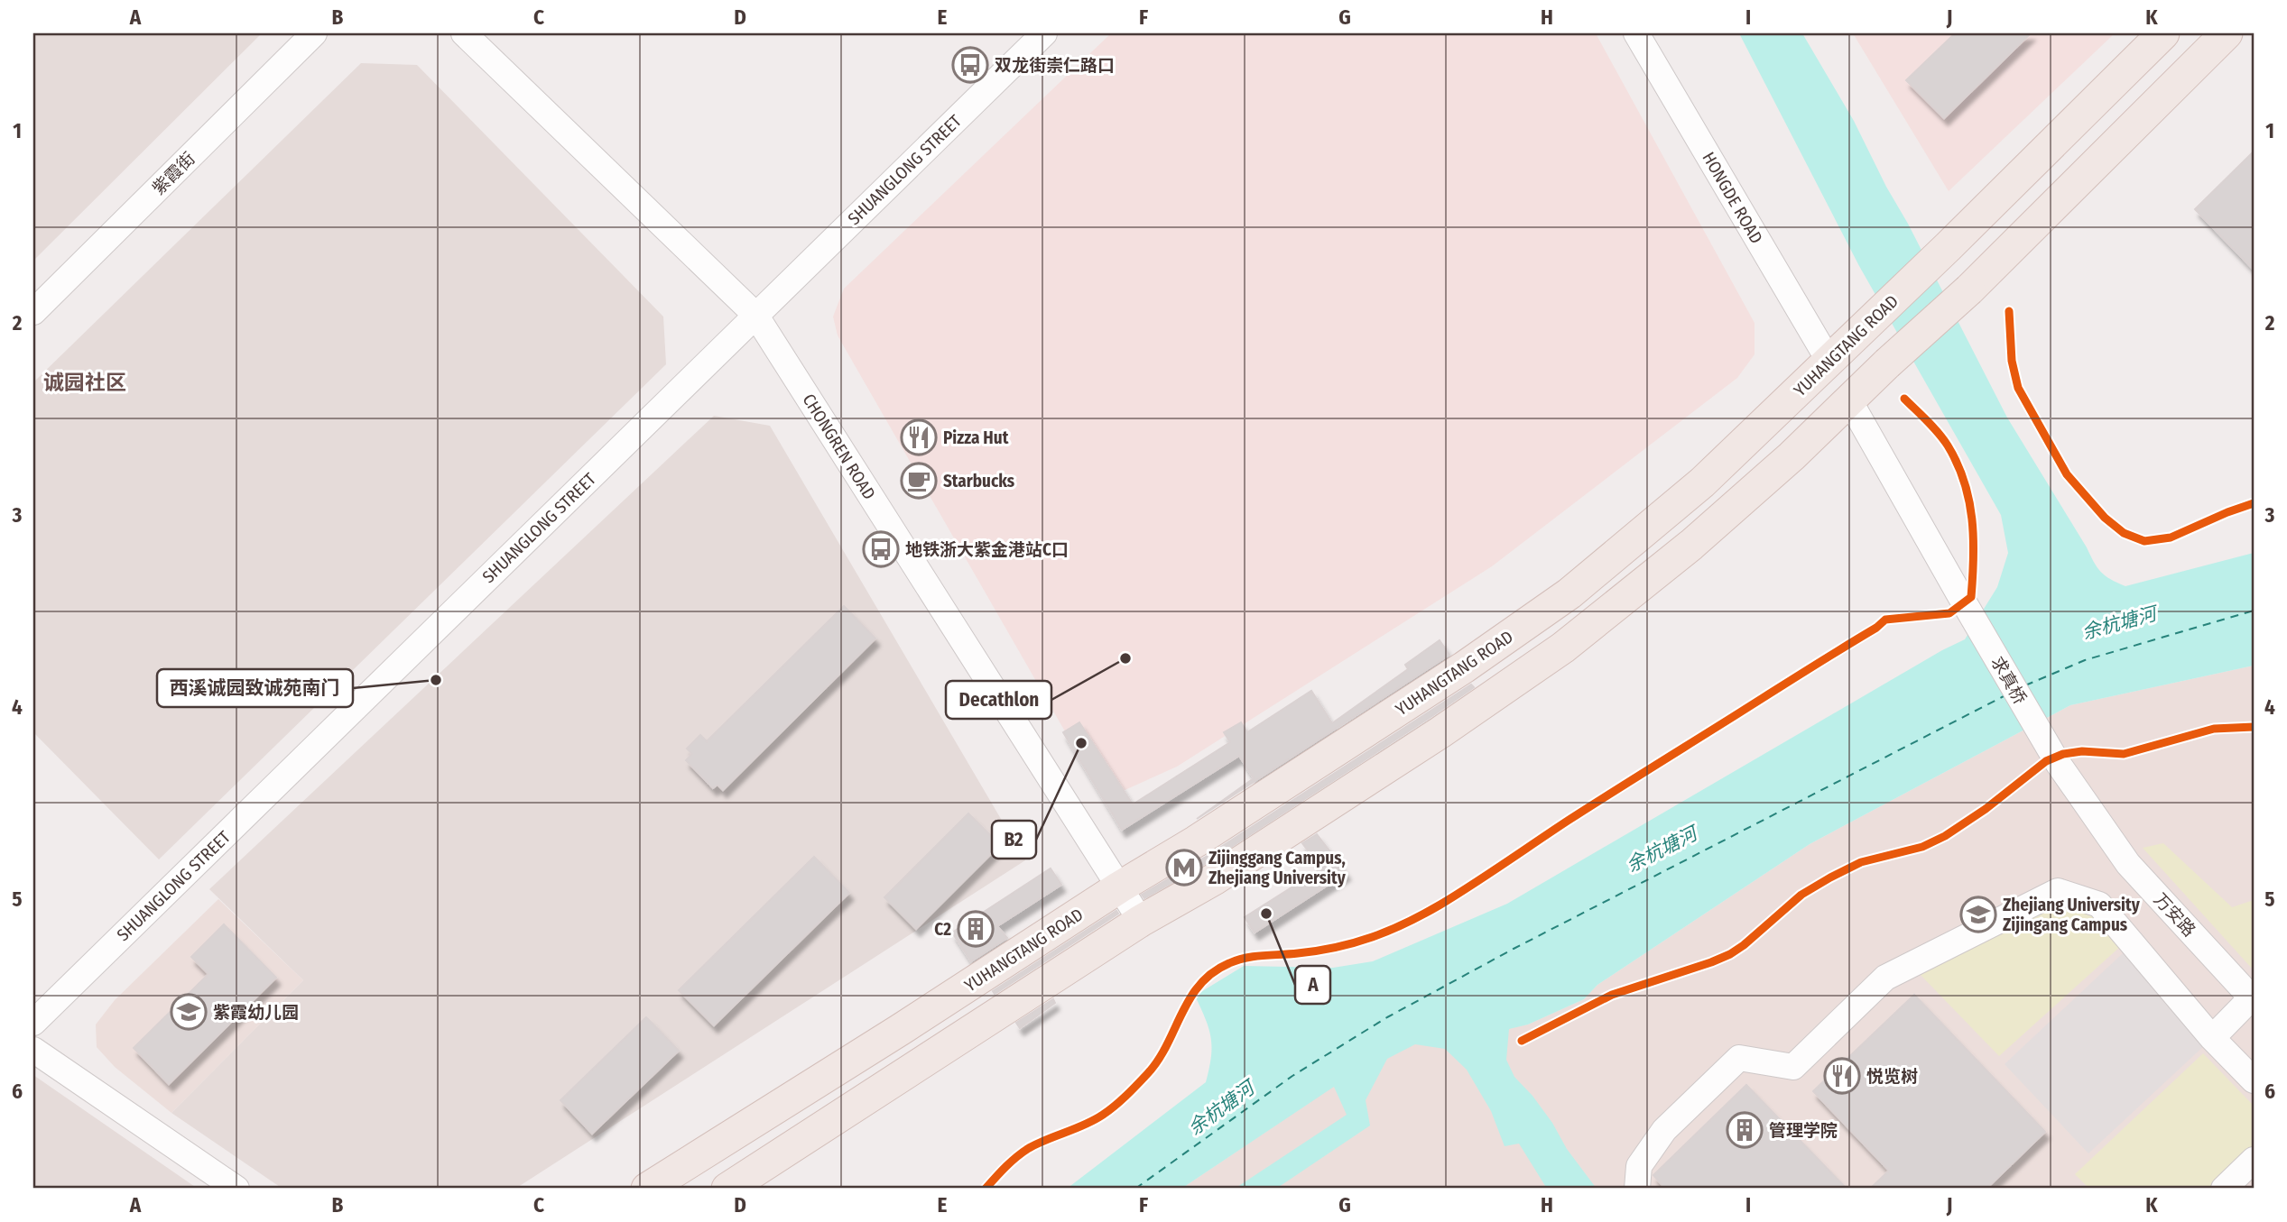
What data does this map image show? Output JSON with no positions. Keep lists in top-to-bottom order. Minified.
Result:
{"streets":{"main road":["YUHANGTANG ROAD"],"street":["SHUANGLONG STREET","紫霞街","HONGDE ROAD","CHONGREN ROAD","求真桥","万安路"]},"crossings":[["SHUANGLONG STREET","CHONGREN ROAD"],["HONGDE ROAD","YUHANGTANG ROAD"],["YUHANGTANG ROAD","CHONGREN ROAD"],["求真桥","万安路"]],"districts":["诚园社区"],"water":["余杭塘河"],"places":{"bus stop":["双龙街崇仁路口","地铁浙大紫金港站C口"],"restaurant":["Pizza Hut","悦览树"],"cafe":["Starbucks"],"other":["Decathlon","西溪诚园致诚苑南门","B2","A"],"metro station":["Zijinggang Campus, Zhejiang University"],"school or university":["Zhejiang University Zijingang Campus","紫霞幼儿园"],"building":["C2","管理学院"]},"grid":{"columns":["A","B","C","D","E","F","G","H","I","J","K"],"rows":["1","2","3","4","5","6"]}}
